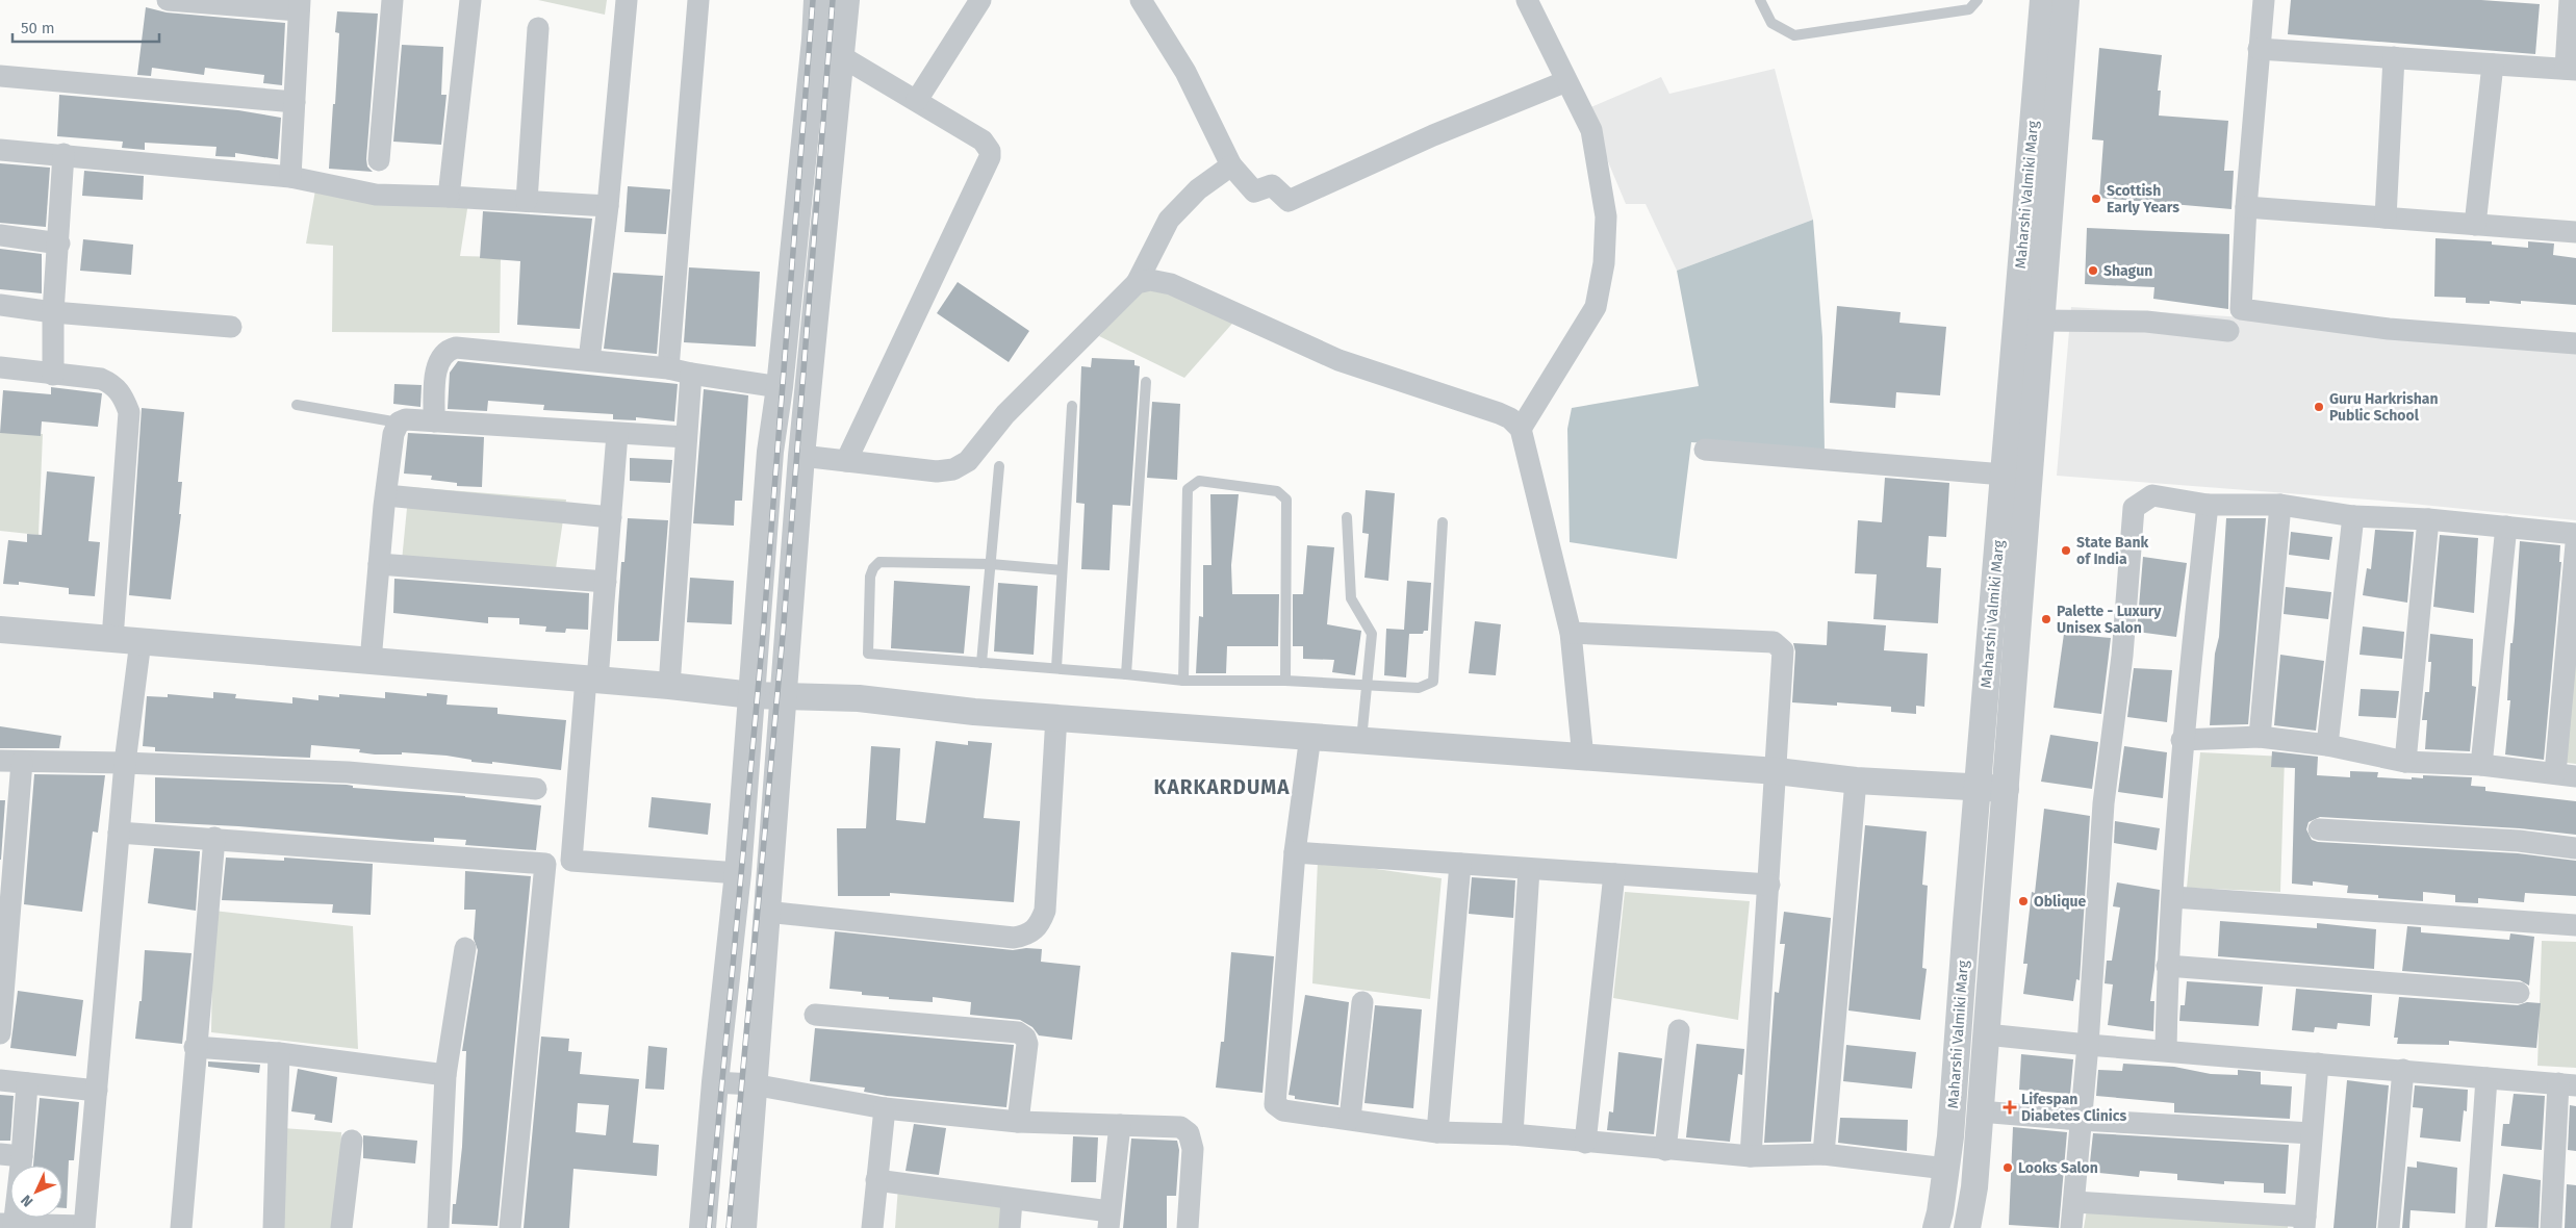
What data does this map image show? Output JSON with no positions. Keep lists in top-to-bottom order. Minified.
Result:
{"streets":{"street":["Maharshi Valmiki Marg"]},"districts":["KARKARDUMA"],"places":{"other":["Scottish Early Years","Shagun","Guru Harkrishan Public School","State Bank of India","Palette - Luxury Unisex Salon","Oblique","Looks Salon"],"health":["Lifespan Diabetes Clinics"]},"scale_bar":"50 m","north":"bottom left"}
